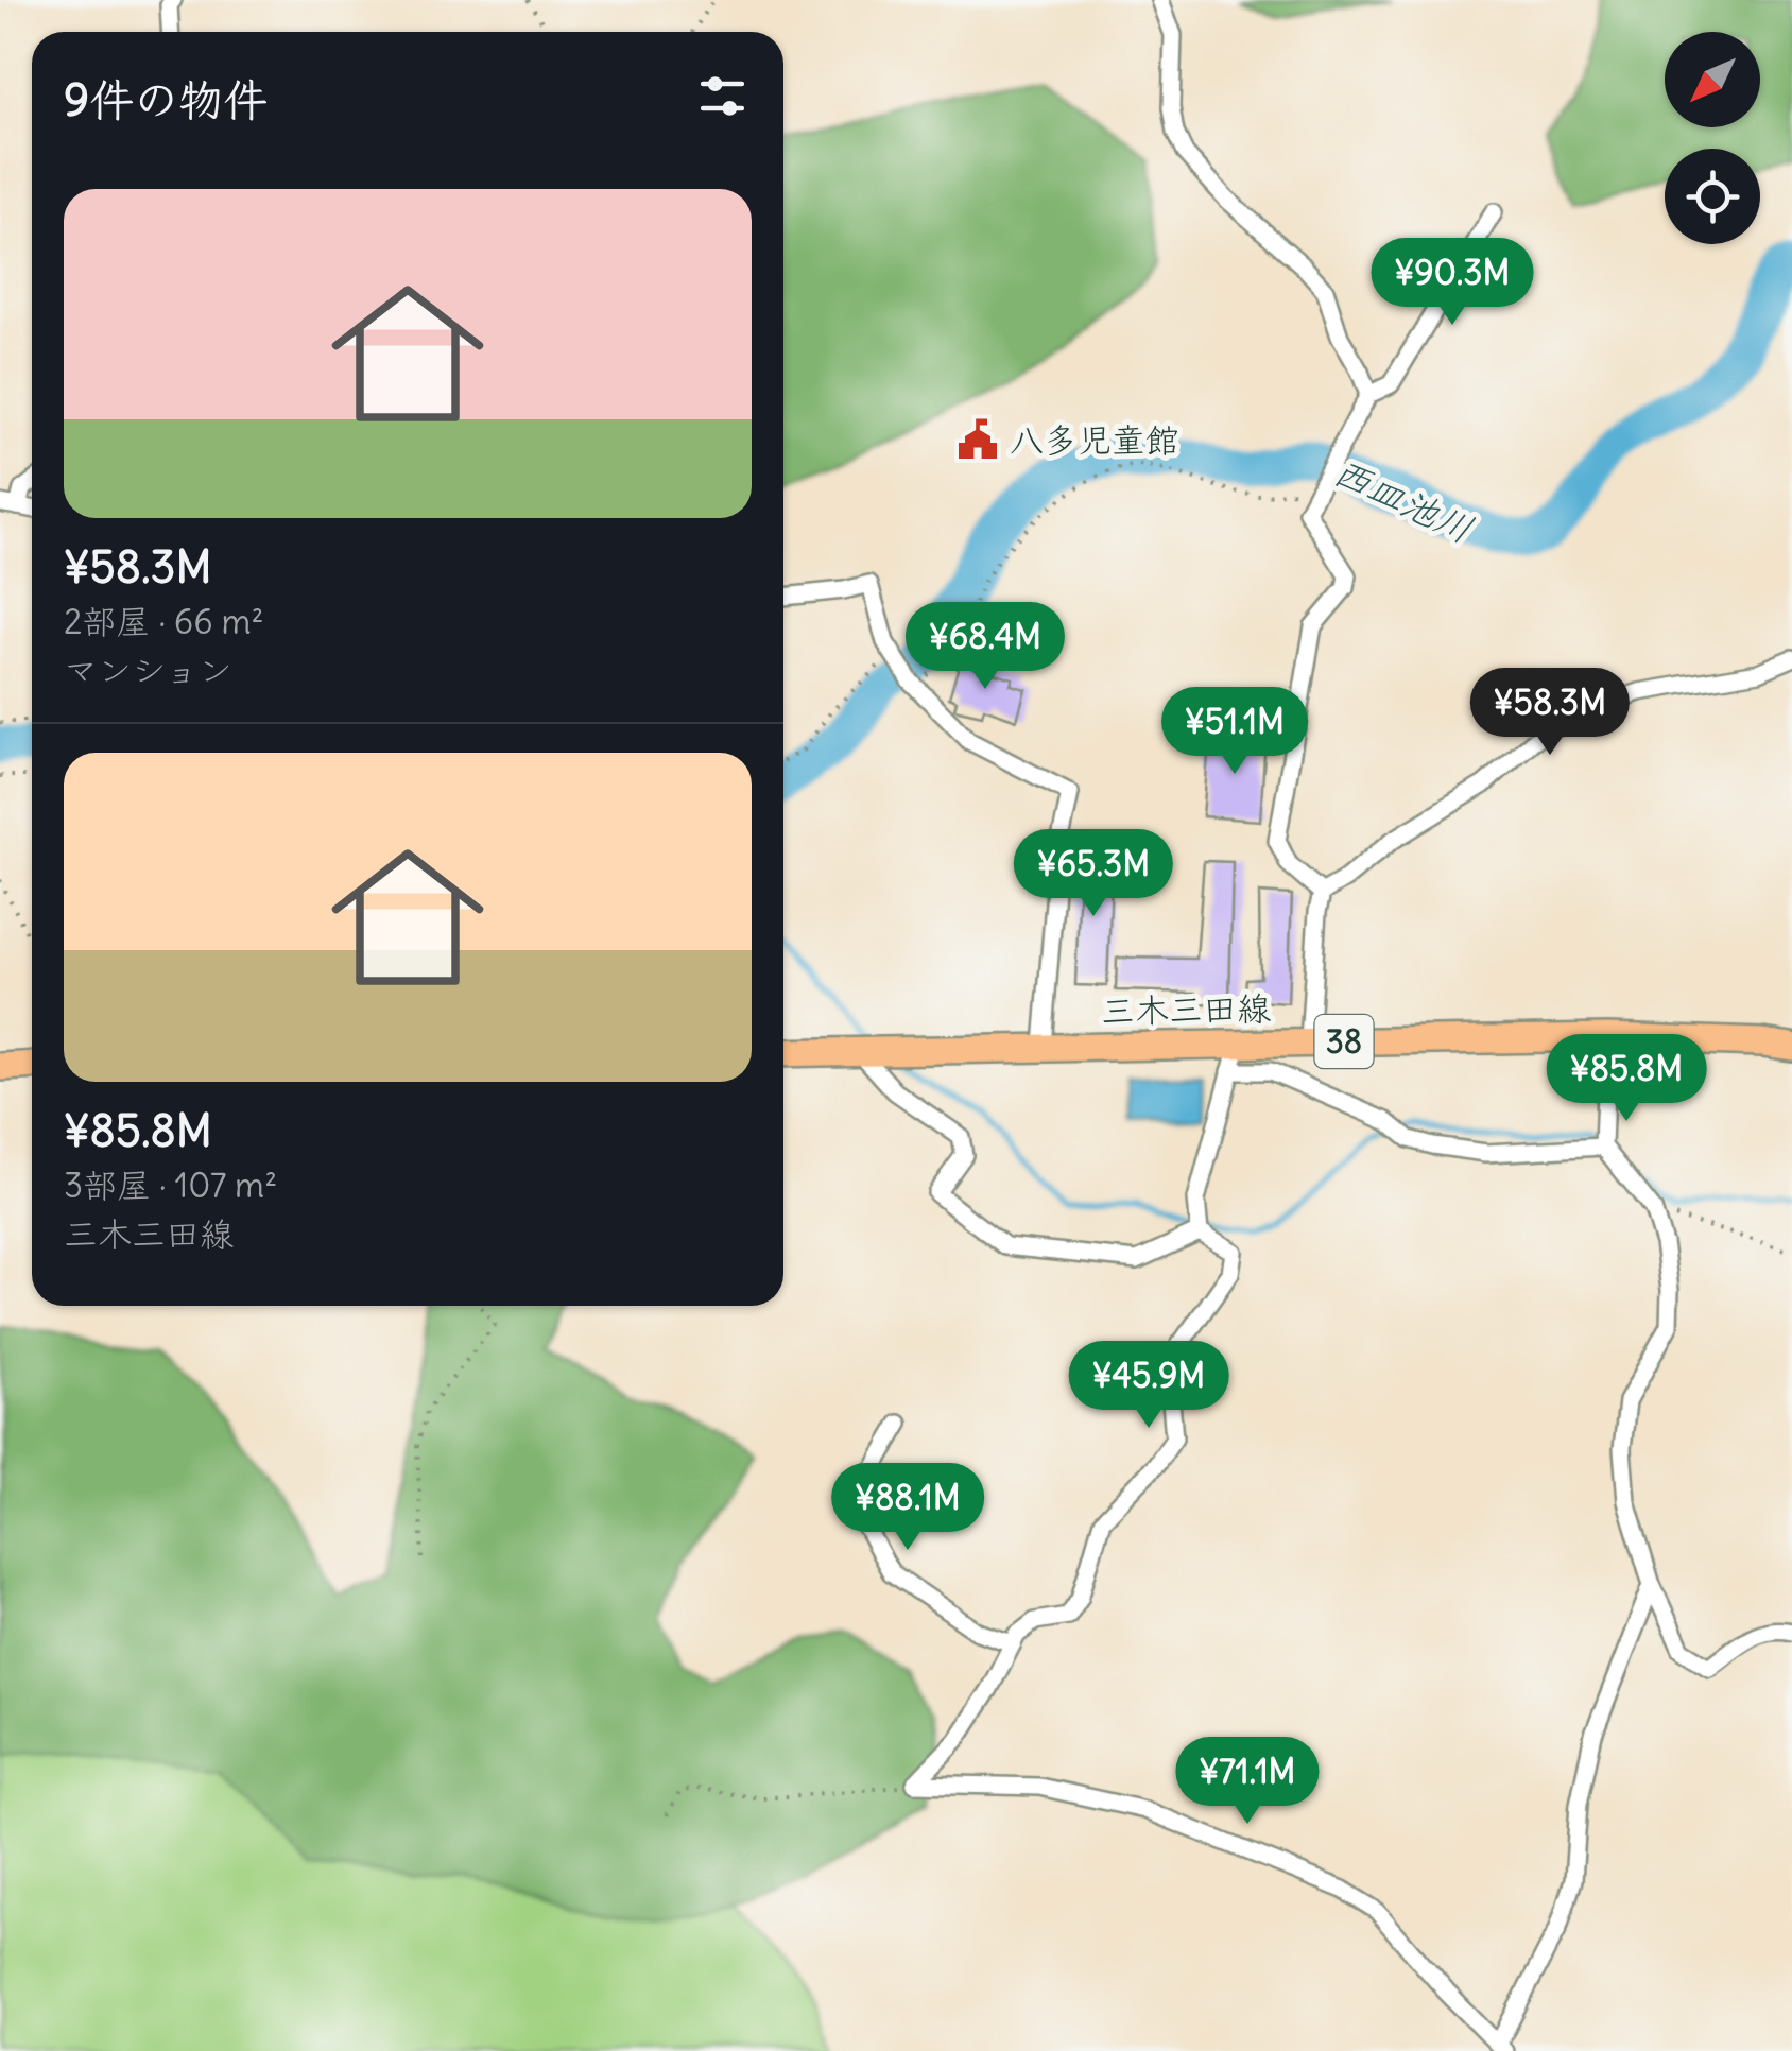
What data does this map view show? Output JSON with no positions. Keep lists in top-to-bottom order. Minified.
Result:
{"streets":{"main road":["三木三田線","38"]},"water":["西皿池川"],"places":{"public building":["八多児童館"]},"north":"bottom left","page":{"heading":"9件の物件","list":[{"name":"¥58.3M","note":"2部屋 · 66 m² · マンション"},{"name":"¥85.8M","note":"3部屋 · 107 m² · 三木三田線"}],"price":["¥90.3M","¥68.4M","¥58.3M","¥51.1M","¥65.3M","¥85.8M","¥45.9M","¥88.1M","¥71.1M"]}}
